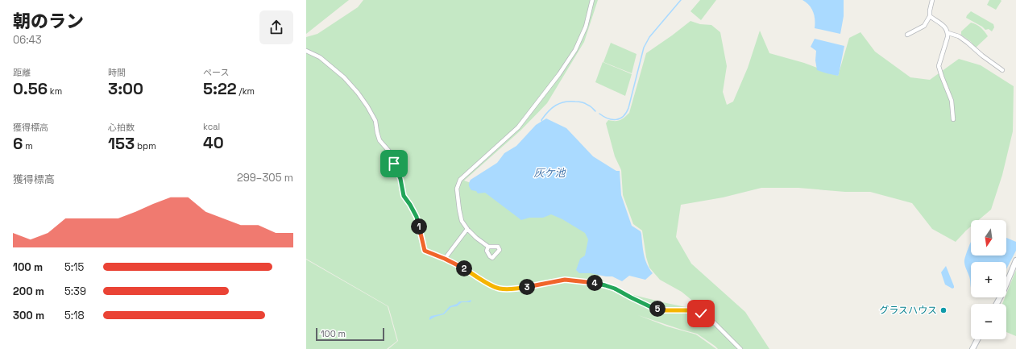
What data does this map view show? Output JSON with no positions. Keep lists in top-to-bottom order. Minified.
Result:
{"water":["灰ケ池"],"places":["グラスハウス"],"scale_bar":"100 m","north":"bottom","page":{"heading":["朝のラン","06:43"],"stats":[["距離","0.56 km"],["時間","3:00"],["ペース","5:22 /km"],["獲得標高","6 m"],["心拍数","153 bpm"],["kcal","40"]],"chart":["獲得標高","299–305 m"],"pins":["1","2","4","3","5"],"map_buttons":["+","−"],"list":[{"name":"100 m","note":"5:15"},{"name":"200 m","note":"5:39"},{"name":"300 m","note":"5:18"}],"scale":"100 m"}}
